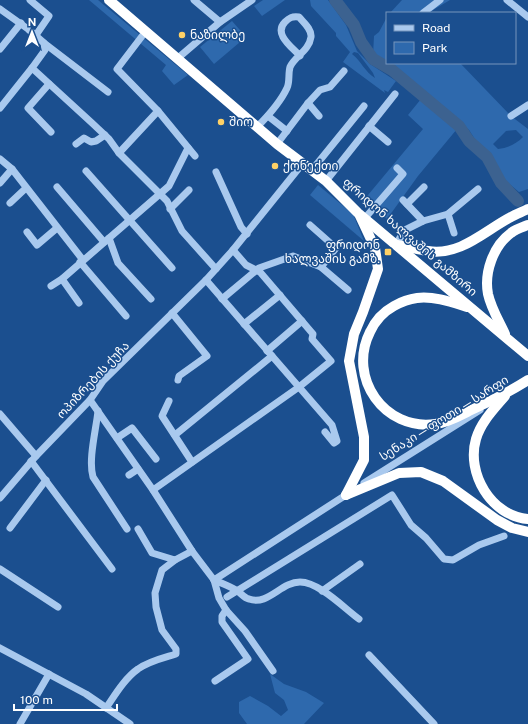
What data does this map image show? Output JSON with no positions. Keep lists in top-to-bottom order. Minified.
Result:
{"streets":{"highway":["ფრიდონ ხალვაშის გამზირი","სენაკი — ფოთი — სარფი"],"street":["ოპიზრების ქუჩა"]},"crossings":[["ფრიდონ ხალვაშის გამზირი","ოპიზრების ქუჩა"]],"places":{"other":["ნაზილბე","შიო","ქონექთი"],"transit":["ფრიდონ ხალვაშის გამზ."]},"legend":["Road","Park"],"scale_bar":"100 m","north":"top"}
